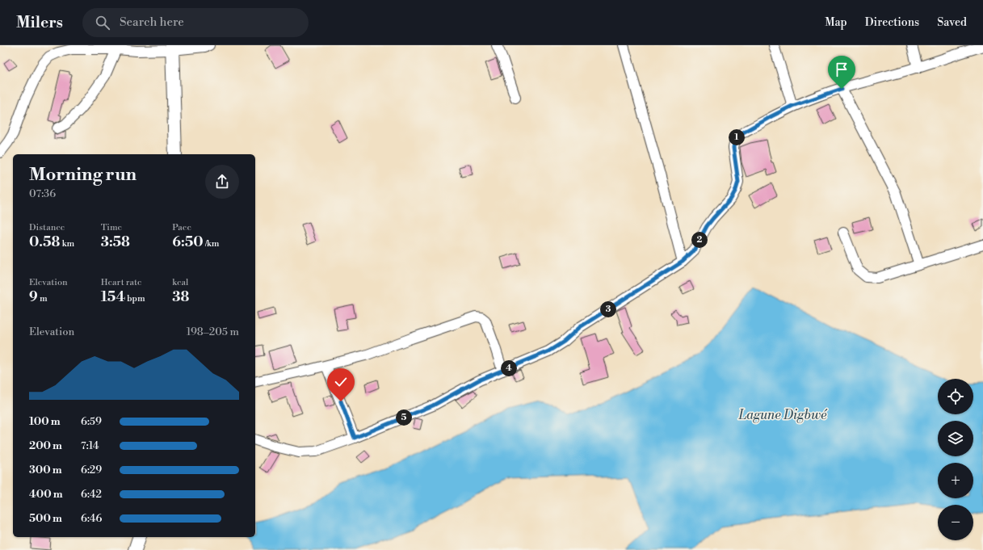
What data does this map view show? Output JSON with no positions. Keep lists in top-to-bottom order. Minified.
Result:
{"water":["Lagune Digbwé"],"page":{"header":"Milers","search":"Search here","nav":["Map","Directions","Saved"],"pins":["1","2","3","4","5"],"heading":["Morning run","07:36"],"stats":[["Distance","0.58 km"],["Time","3:58"],["Pace","6:50 /km"],["Elevation","9 m"],["Heart rate","154 bpm"],["kcal","38"]],"chart":["Elevation","198–205 m"],"map_buttons":["+","−"],"list":[{"name":"100 m","note":"6:59"},{"name":"200 m","note":"7:14"},{"name":"300 m","note":"6:29"},{"name":"400 m","note":"6:42"},{"name":"500 m","note":"6:46"}]}}
